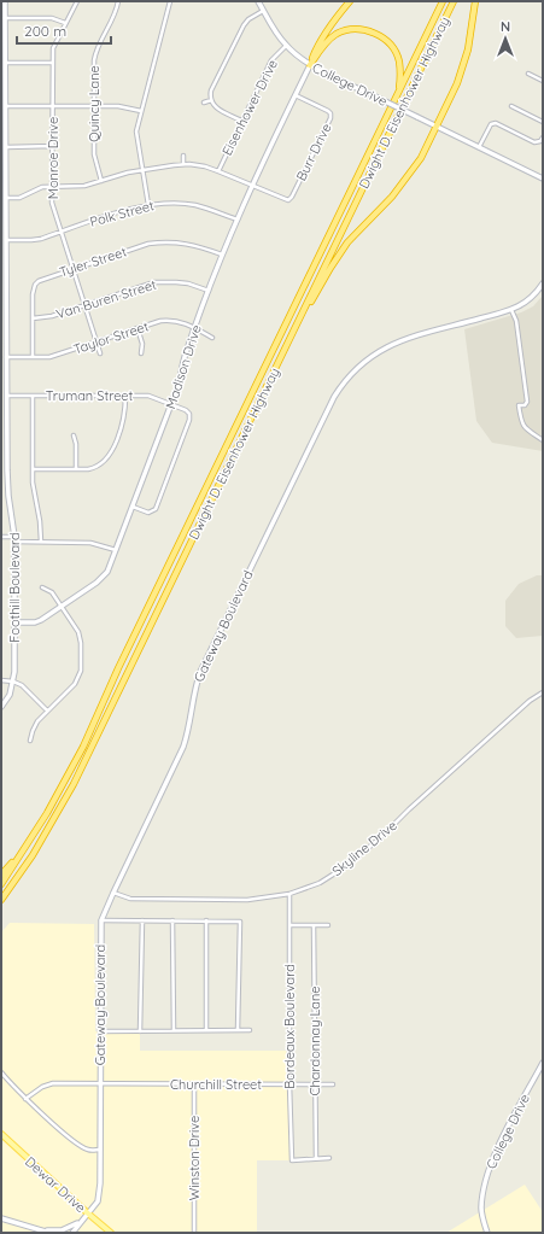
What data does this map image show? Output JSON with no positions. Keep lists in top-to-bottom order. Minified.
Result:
{"streets":{"highway":["Dwight D. Eisenhower Highway"],"main road":["College Drive","Madison Drive","Foothill Boulevard","Gateway Boulevard","Dewar Drive"],"street":["Quincy Lane","Eisenhower Drive","Burr Drive","Monroe Drive","Polk Street","Tyler Street","Van Buren Street","Taylor Street","Truman Street","Skyline Drive","Bordeaux Boulevard","Chardonnay Lane","Churchill Street","Winston Drive"]},"crossings":[["College Drive","Eisenhower Drive"],["College Drive","Madison Drive"],["Burr Drive","Madison Drive"],["Monroe Drive","Polk Street"],["Monroe Drive","Tyler Street"],["Monroe Drive","Van Buren Street"],["Monroe Drive","Taylor Street"],["Polk Street","Madison Drive"],["Polk Street","Foothill Boulevard"],["Tyler Street","Van Buren Street"],["Tyler Street","Taylor Street"],["Tyler Street","Madison Drive"],["Van Buren Street","Madison Drive"],["Taylor Street","Madison Drive"],["Taylor Street","Foothill Boulevard"],["Madison Drive","Truman Street"],["Madison Drive","Foothill Boulevard"],["Truman Street","Foothill Boulevard"],["Gateway Boulevard","Skyline Drive"],["Gateway Boulevard","Churchill Street"],["Gateway Boulevard","Dewar Drive"],["Skyline Drive","Bordeaux Boulevard"],["Bordeaux Boulevard","Chardonnay Lane"],["Bordeaux Boulevard","Churchill Street"],["Chardonnay Lane","Churchill Street"],["Churchill Street","Winston Drive"]],"scale_bar":"200 m","north":"top"}
